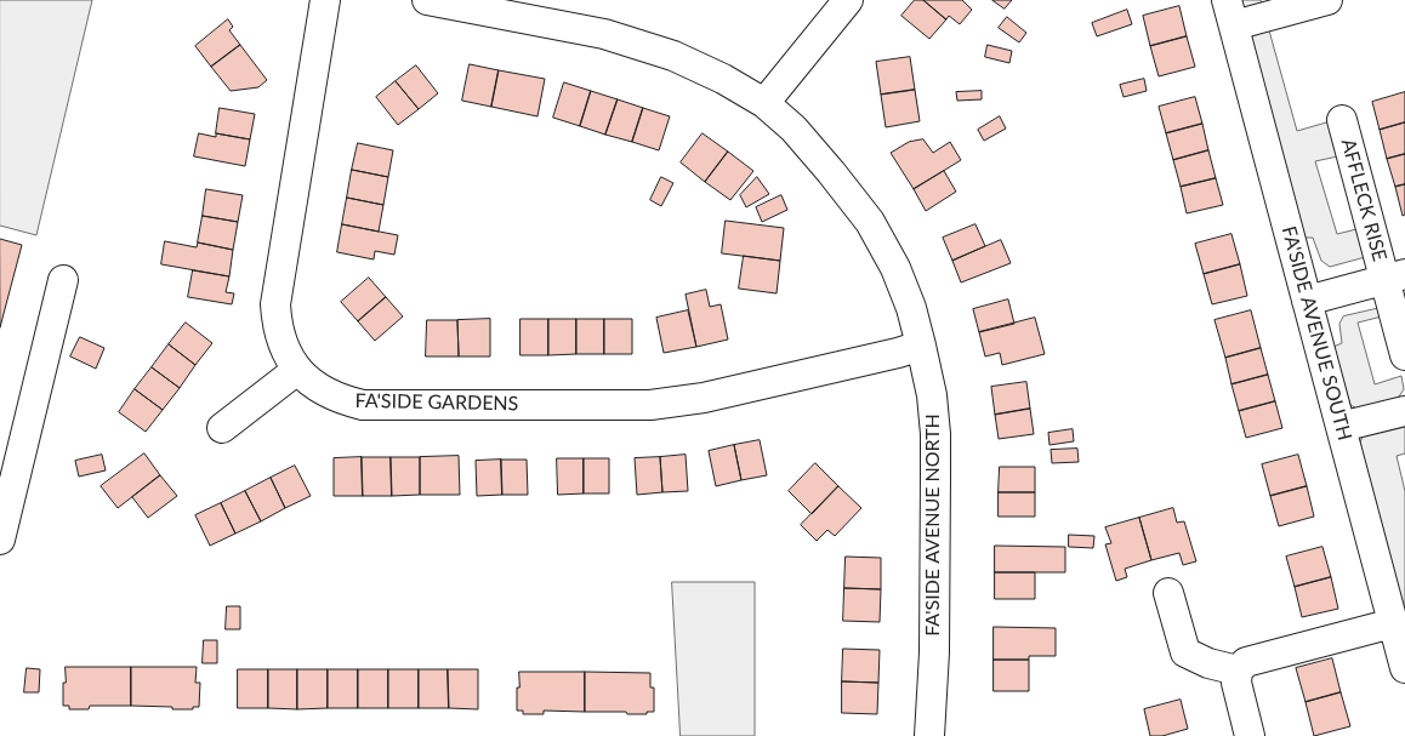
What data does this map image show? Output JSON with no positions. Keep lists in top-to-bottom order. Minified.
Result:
{"streets":{"street":["AFFLECK RISE","FA'SIDE AVENUE SOUTH","FA'SIDE GARDENS","FA'SIDE AVENUE NORTH"]},"crossings":[["AFFLECK RISE","FA'SIDE AVENUE SOUTH"],["FA'SIDE GARDENS","FA'SIDE AVENUE NORTH"]]}
